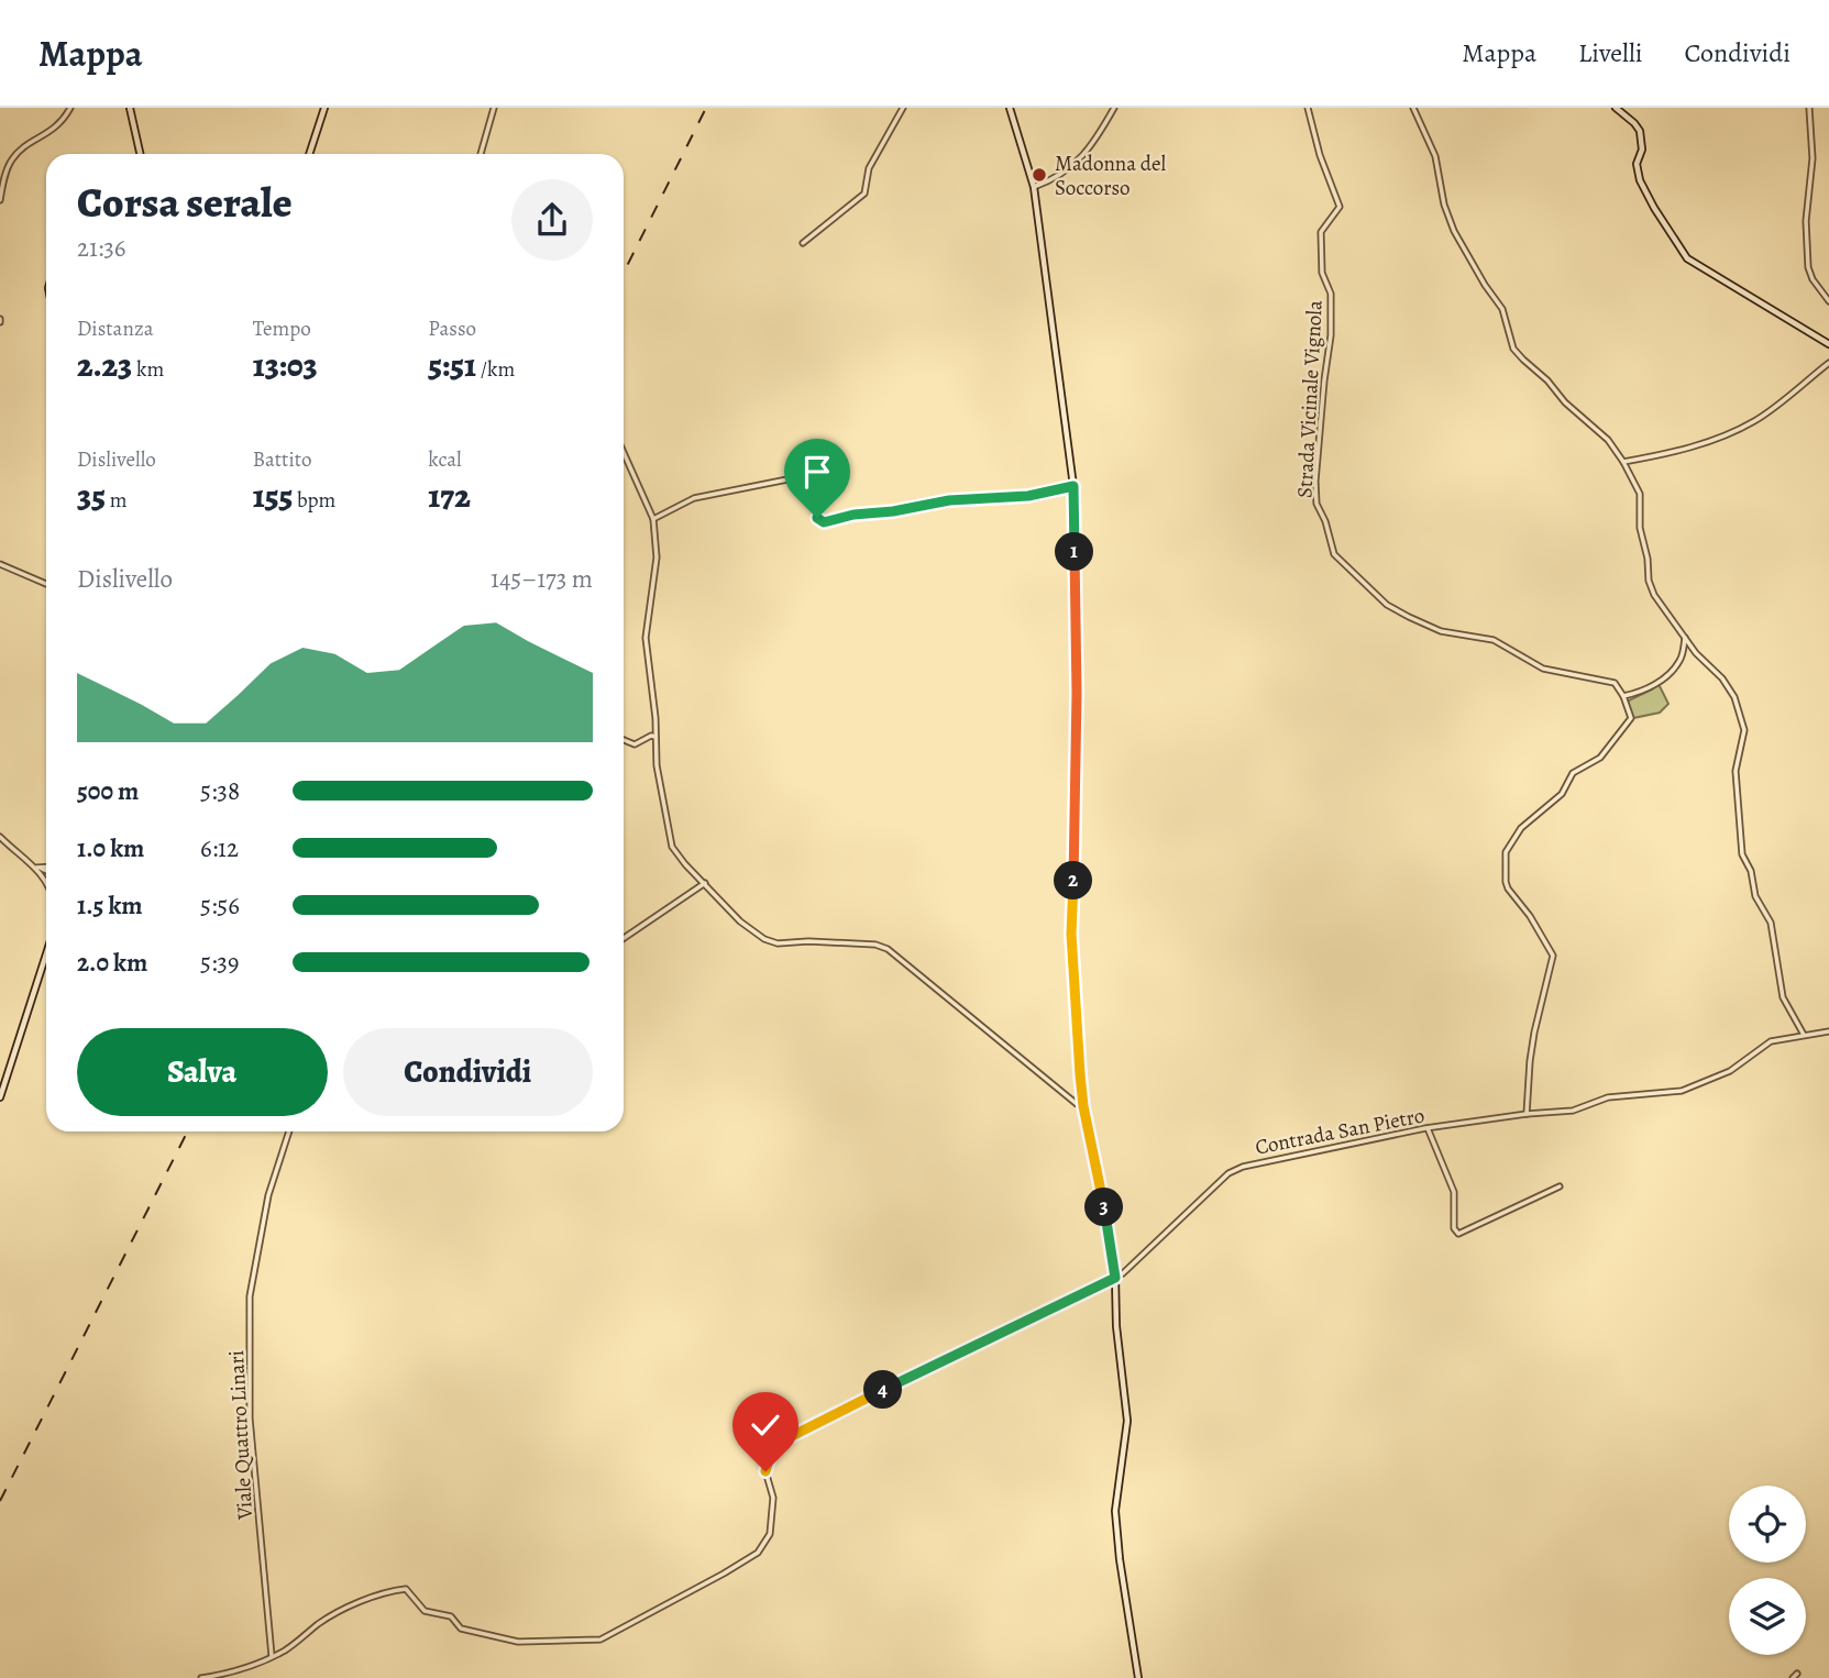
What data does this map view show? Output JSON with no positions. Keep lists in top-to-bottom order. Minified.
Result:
{"streets":{"street":["Strada Vicinale Vignola","Contrada San Pietro","Viale Quattro Linari"]},"crossings":[["Contrada San Pietro","Viale Quattro Linari"]],"places":["Madonna del Soccorso"],"page":{"header":"Mappa","nav":["Mappa","Livelli","Condividi"],"heading":["Corsa serale","21:36"],"stats":[["Distanza","2.23 km"],["Tempo","13:03"],["Passo","5:51 /km"],["Dislivello","35 m"],["Battito","155 bpm"],["kcal","172"]],"pins":["1","2","3","4"],"chart":["Dislivello","145–173 m"],"list":[{"name":"500 m","note":"5:38"},{"name":"1.0 km","note":"6:12"},{"name":"1.5 km","note":"5:56"},{"name":"2.0 km","note":"5:39"}],"buttons":["Salva","Condividi"]}}
